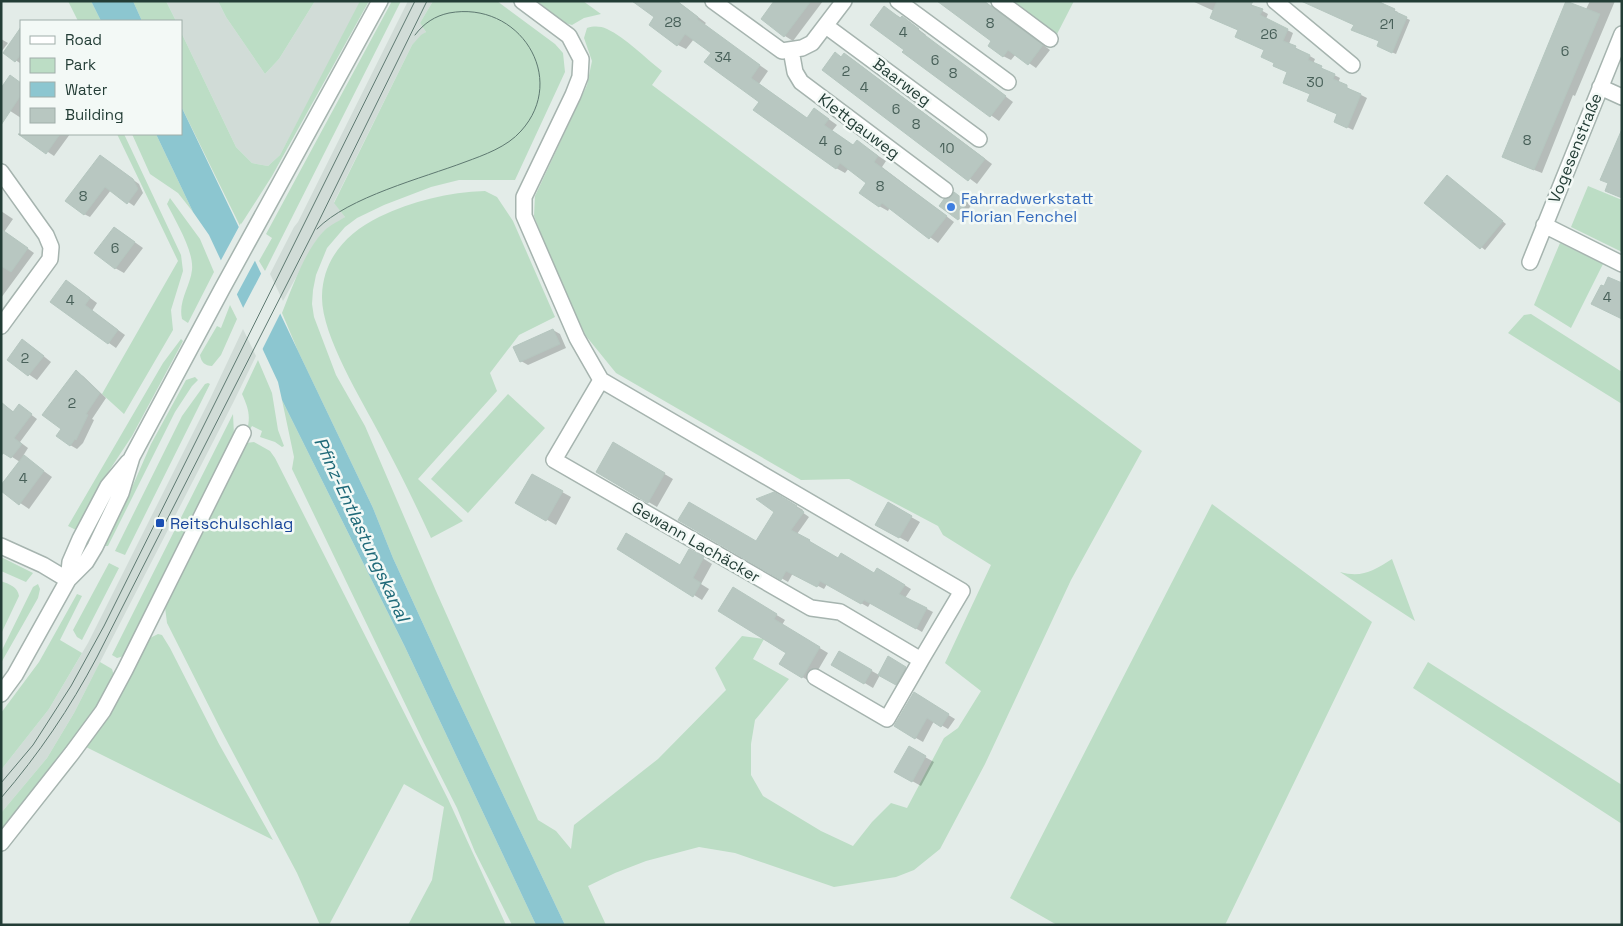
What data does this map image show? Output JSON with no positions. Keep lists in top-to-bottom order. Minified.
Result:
{"streets":{"street":["Baarweg","Klettgauweg","Vogesenstraße","Gewann Lachäcker"]},"water":["Pfinz-Entlastungskanal"],"places":{"other":["Fahrradwerkstatt Florian Fenchel"],"transit":["Reitschulschlag"]},"house_numbers":["28","8","21","4","26","6","34","6","2","8","30","4","6","8","8","4","10","6","8","8","6","4","4","2","2","4"],"legend":["Road","Park","Water","Building"]}
